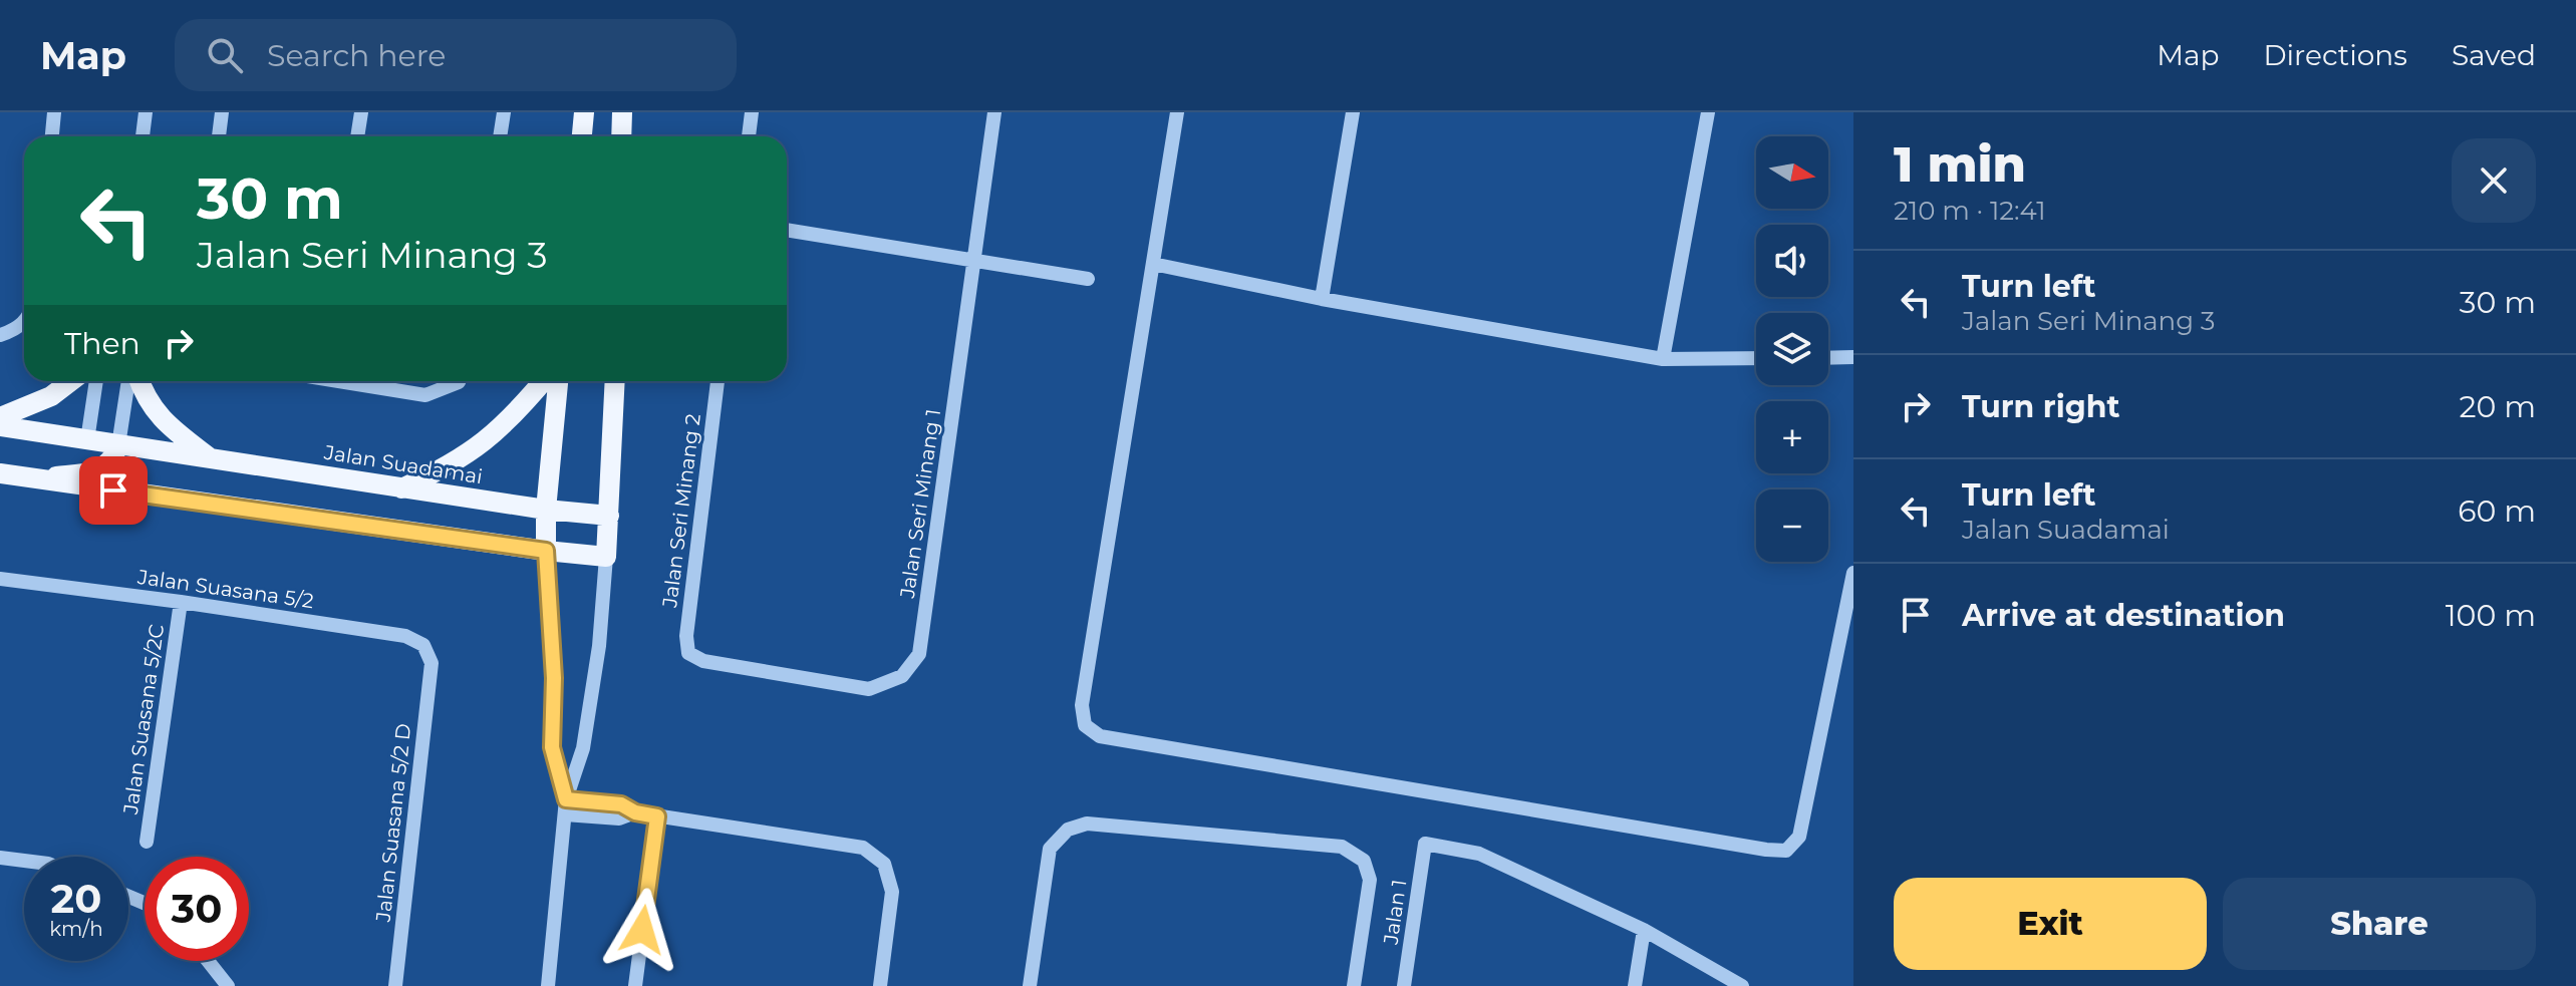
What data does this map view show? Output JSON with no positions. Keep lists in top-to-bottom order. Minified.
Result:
{"streets":{"main road":["Jalan Suadamai"],"street":["Jalan Seri Minang 1","Jalan Seri Minang 2","Jalan Suasana 5/2","Jalan Suasana 5/2C","Jalan Suasana 5/2 D","Jalan 1"]},"crossings":[["Jalan Seri Minang 1","Jalan Seri Minang 2"],["Jalan Suasana 5/2","Jalan Suasana 5/2C"],["Jalan Suasana 5/2","Jalan Suasana 5/2 D"]],"north":"right","page":{"header":"Map","search":"Search here","nav":["Map","Directions","Saved"],"heading":["1 min","210 m · 12:41"],"map_buttons":["+","−"],"turn":["30 m","Jalan Seri Minang 3"],"list":[{"name":"Turn left","note":"Jalan Seri Minang 3","value":"30 m"},{"name":"Turn right","value":"20 m"},{"name":"Turn left","note":"Jalan Suadamai","value":"60 m"},{"name":"Arrive at destination","value":"100 m"}],"then":"Then","speed":"20 km/h","limit":"30","buttons":["Exit","Share"]}}
